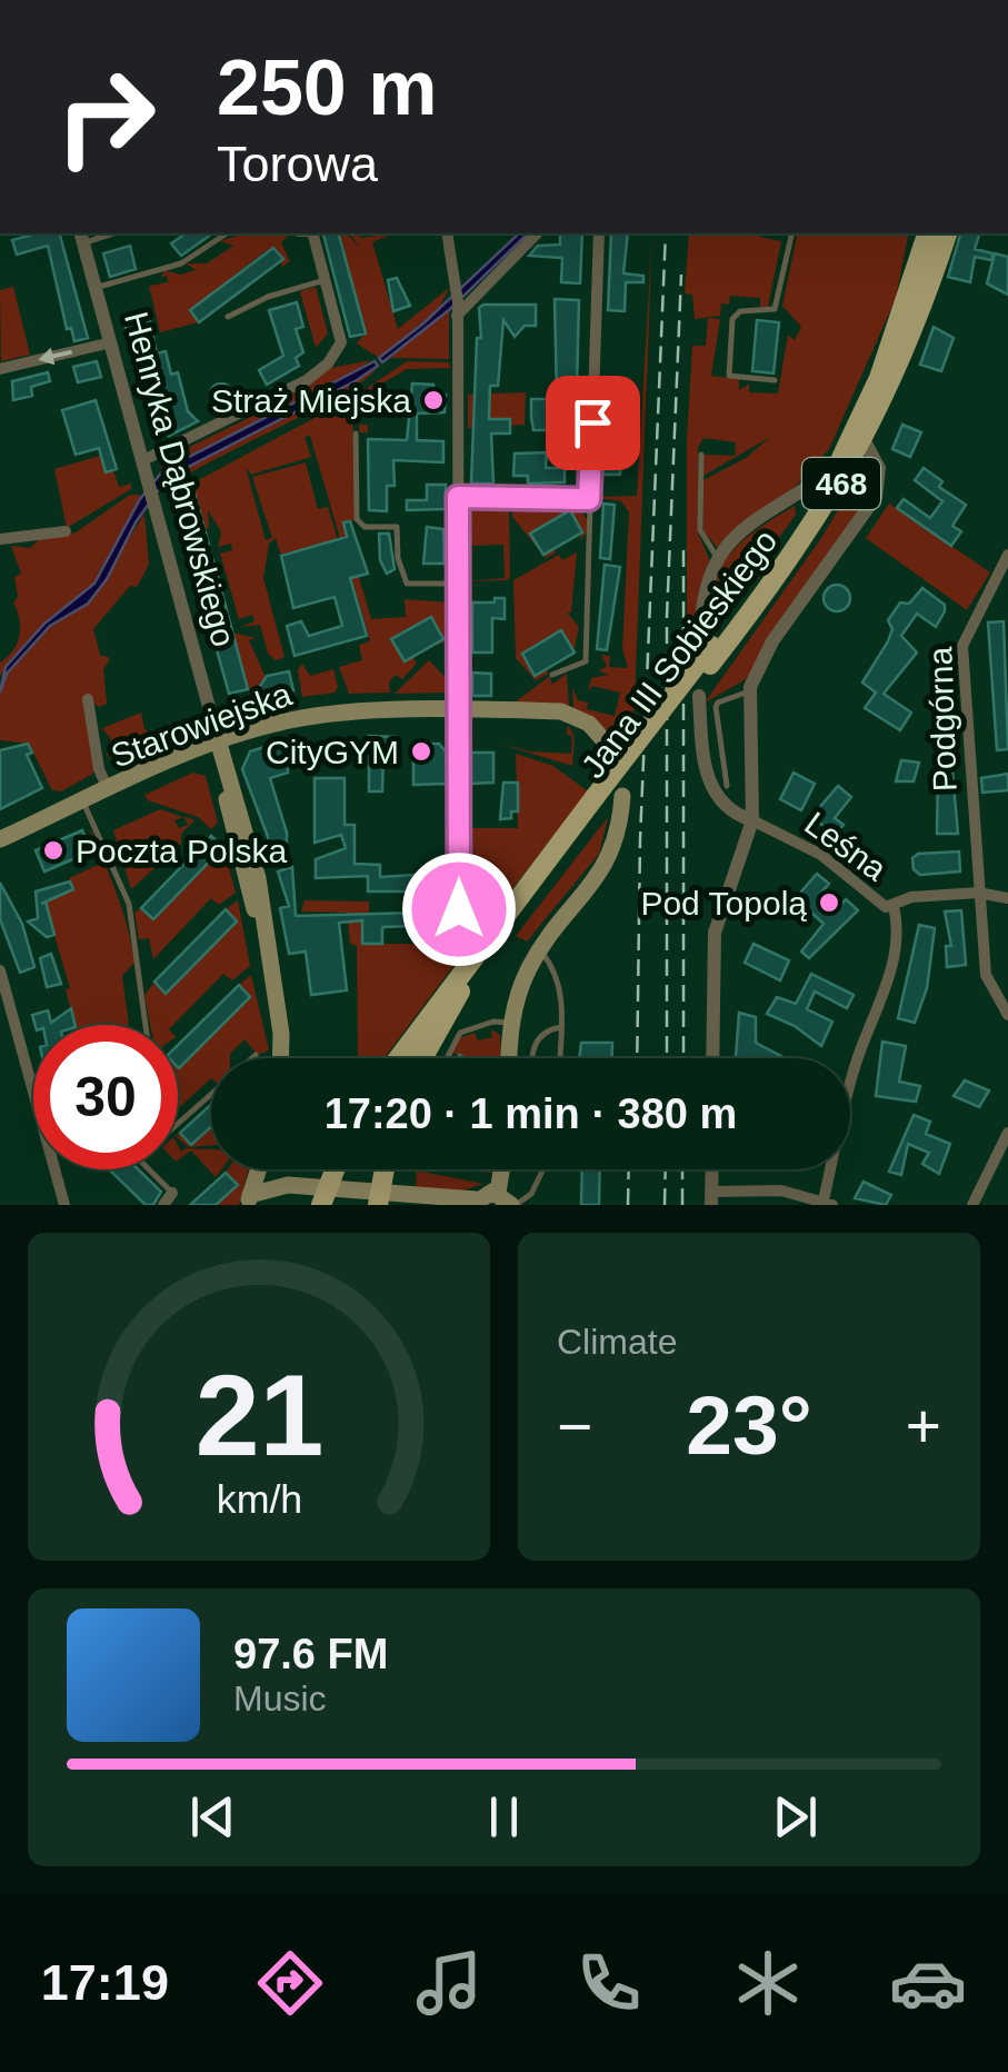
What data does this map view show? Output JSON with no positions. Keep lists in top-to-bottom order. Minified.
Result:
{"streets":{"main road":["Henryka Dąbrowskiego","468","Jana III Sobieskiego","Starowiejska"],"street":["Podgórna","Leśna"]},"crossings":[["Henryka Dąbrowskiego","Starowiejska"],["468","Jana III Sobieskiego"],["Podgórna","Leśna"]],"places":["Straż Miejska","CityGYM","Poczta Polska","Pod Topolą"],"page":{"turn":["250 m","Torowa"],"limit":"30","trip":"17:20 · 1 min · 380 m","tile":"Climate","heat":["−","23°","+"],"song":["97.6 FM","Music"],"tabs":"17:19","gauge":["21","km/h"]}}
